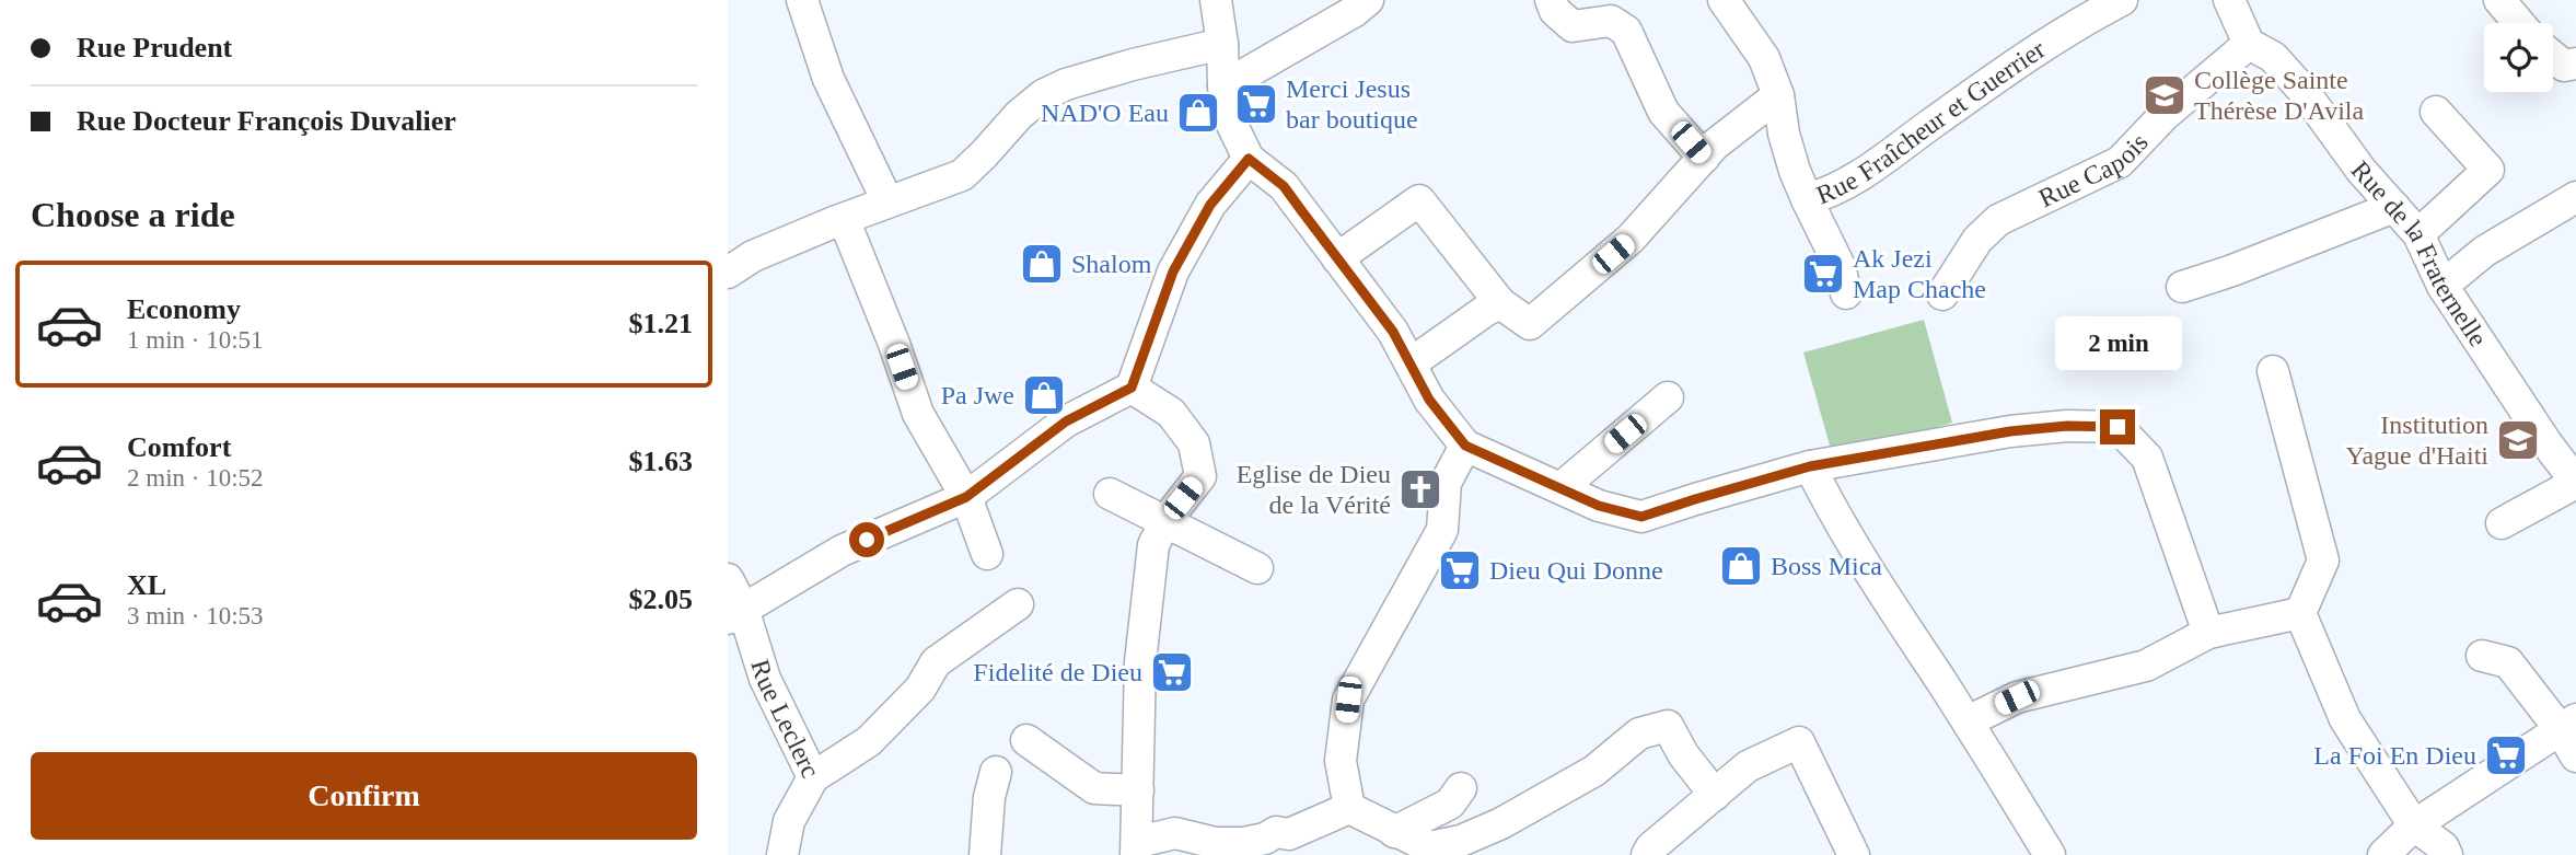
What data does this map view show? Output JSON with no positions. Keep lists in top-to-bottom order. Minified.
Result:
{"streets":{"street":["Rue Fraîcheur et Guerrier","Rue Capois","Rue de la Fraternelle","Rue Leclerc"]},"crossings":[["Rue Capois","Rue de la Fraternelle"]],"places":{"school or university":["Collège Sainte Thérèse D'Avila","Institution Yague d'Haiti"],"supermarket":["Merci Jesus bar boutique","Ak Jezi Map Chache","Dieu Qui Donne","Fidelité de Dieu","La Foi En Dieu"],"shop":["NAD'O Eau","Shalom","Pa Jwe","Boss Mica"],"church":["Eglise de Dieu de la Vérité"]},"page":{"banner":["Rue Prudent","Rue Docteur François Duvalier"],"heading":"Choose a ride","list":[{"name":"Economy","note":"1 min · 10:51","value":"$1.21"},{"name":"Comfort","note":"2 min · 10:52","value":"$1.63"},{"name":"XL","note":"3 min · 10:53","value":"$2.05"}],"bubble":"2 min","buttons":"Confirm"}}
